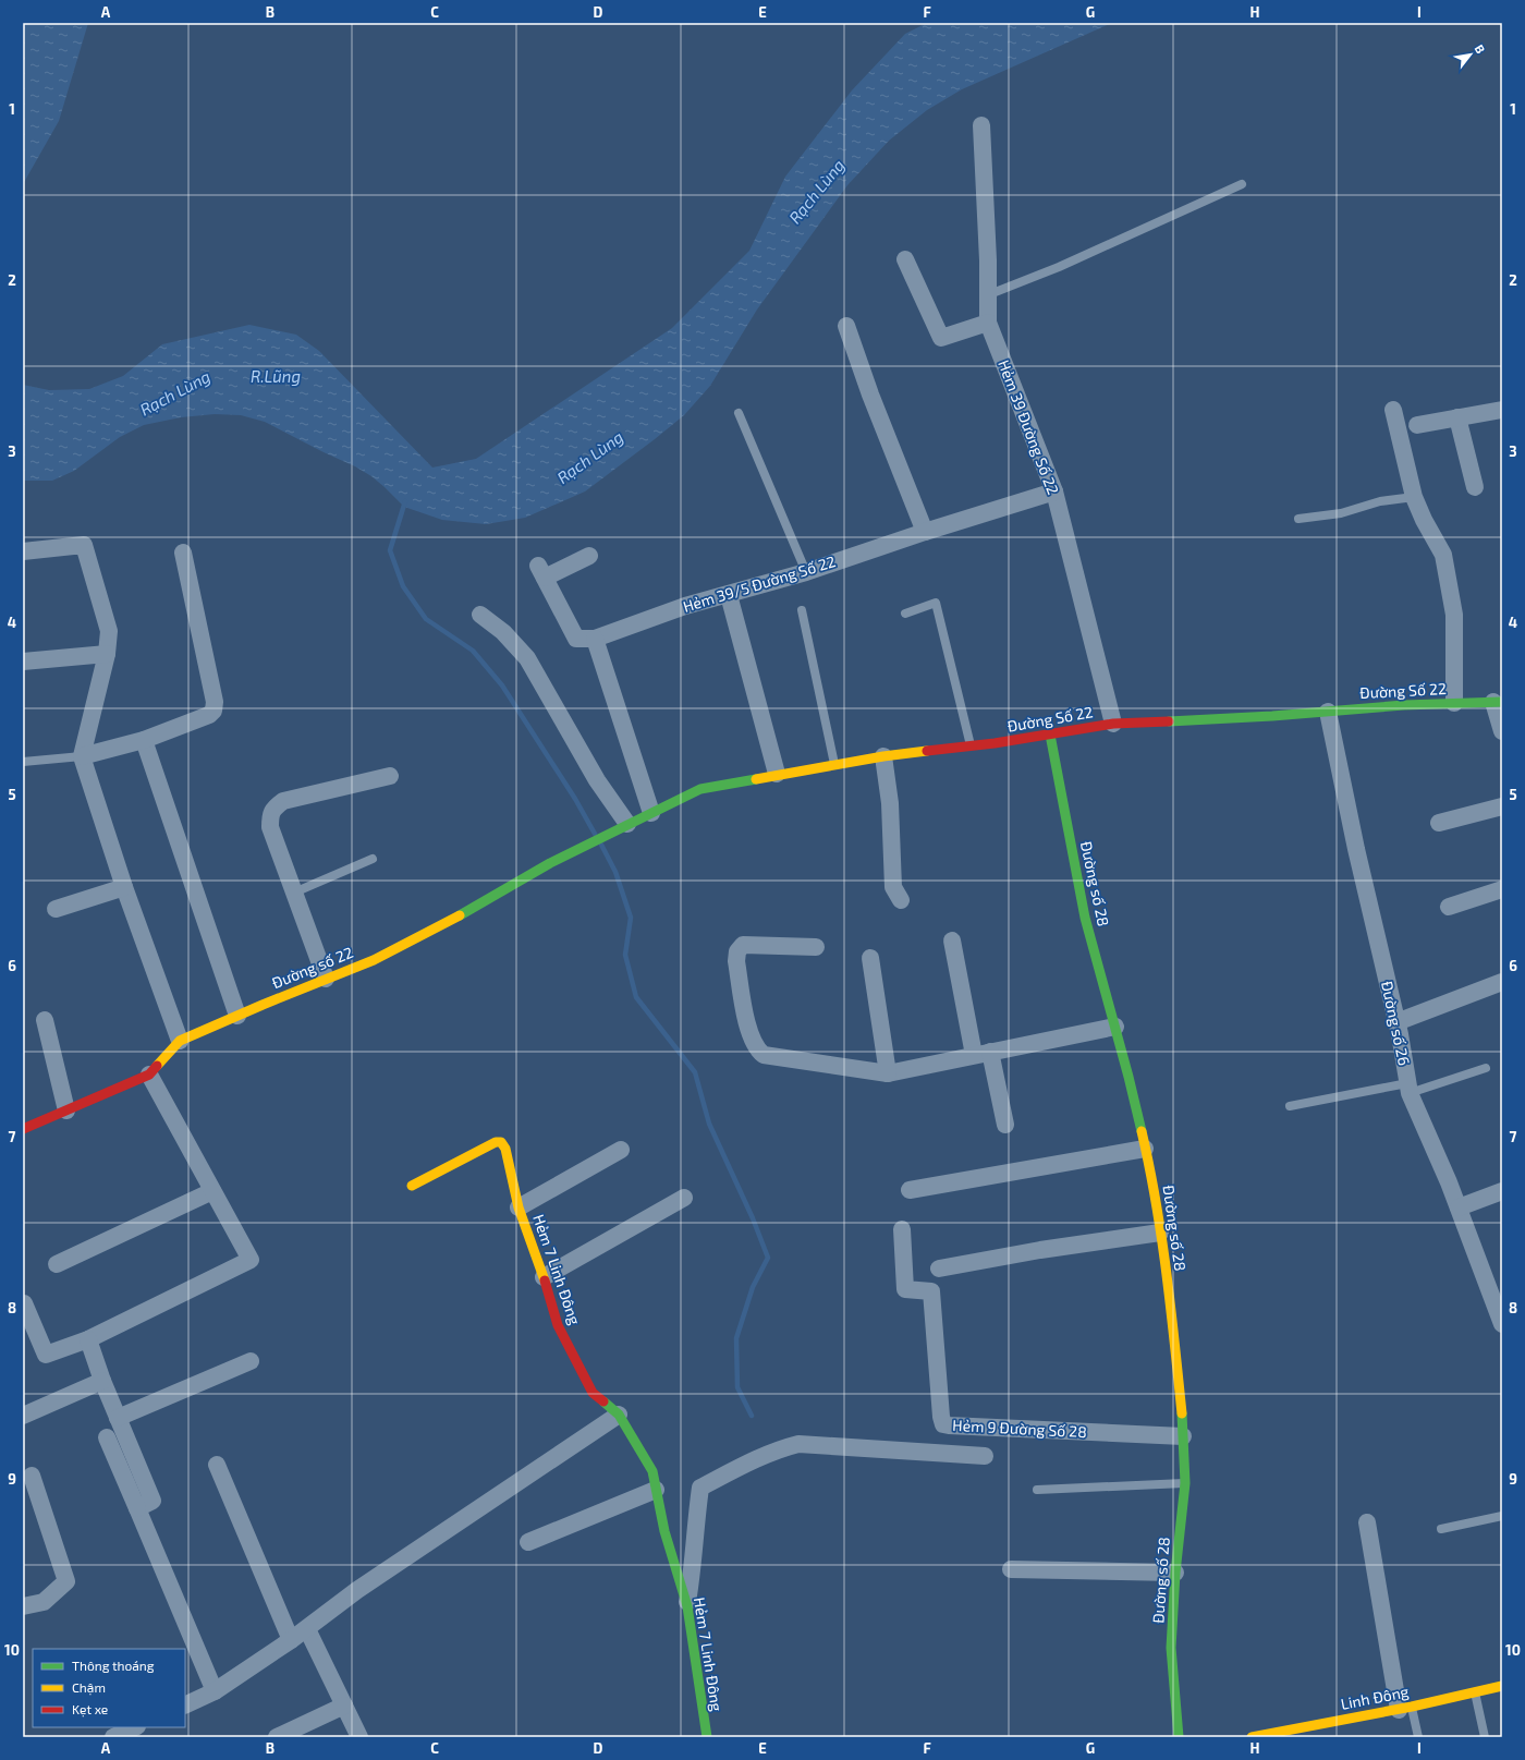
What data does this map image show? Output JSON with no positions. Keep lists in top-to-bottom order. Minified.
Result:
{"streets":{"street":["Hẻm 39 Đường Số 22","Hẻm 39/5 Đường Số 22","Đường Số 22","Đường số 28","Đường số 22","Đường số 26","Hẻm 7 Linh Đông","Hẻm 9 Đường Số 28","Linh Đông"]},"crossings":[["Hẻm 39 Đường Số 22","Hẻm 39/5 Đường Số 22"],["Hẻm 39 Đường Số 22","Đường Số 22"],["Đường Số 22","Đường số 28"],["Đường Số 22","Đường số 22"],["Đường Số 22","Đường số 26"],["Đường số 28","Hẻm 9 Đường Số 28"]],"water":["Rạch Lùng","R.Lũng"],"legend":["Thông thoáng","Chậm","Kẹt xe"],"north":"top right","grid":{"columns":["A","B","C","D","E","F","G","H","I"],"rows":["1","2","3","4","5","6","7","8","9","10"]}}
